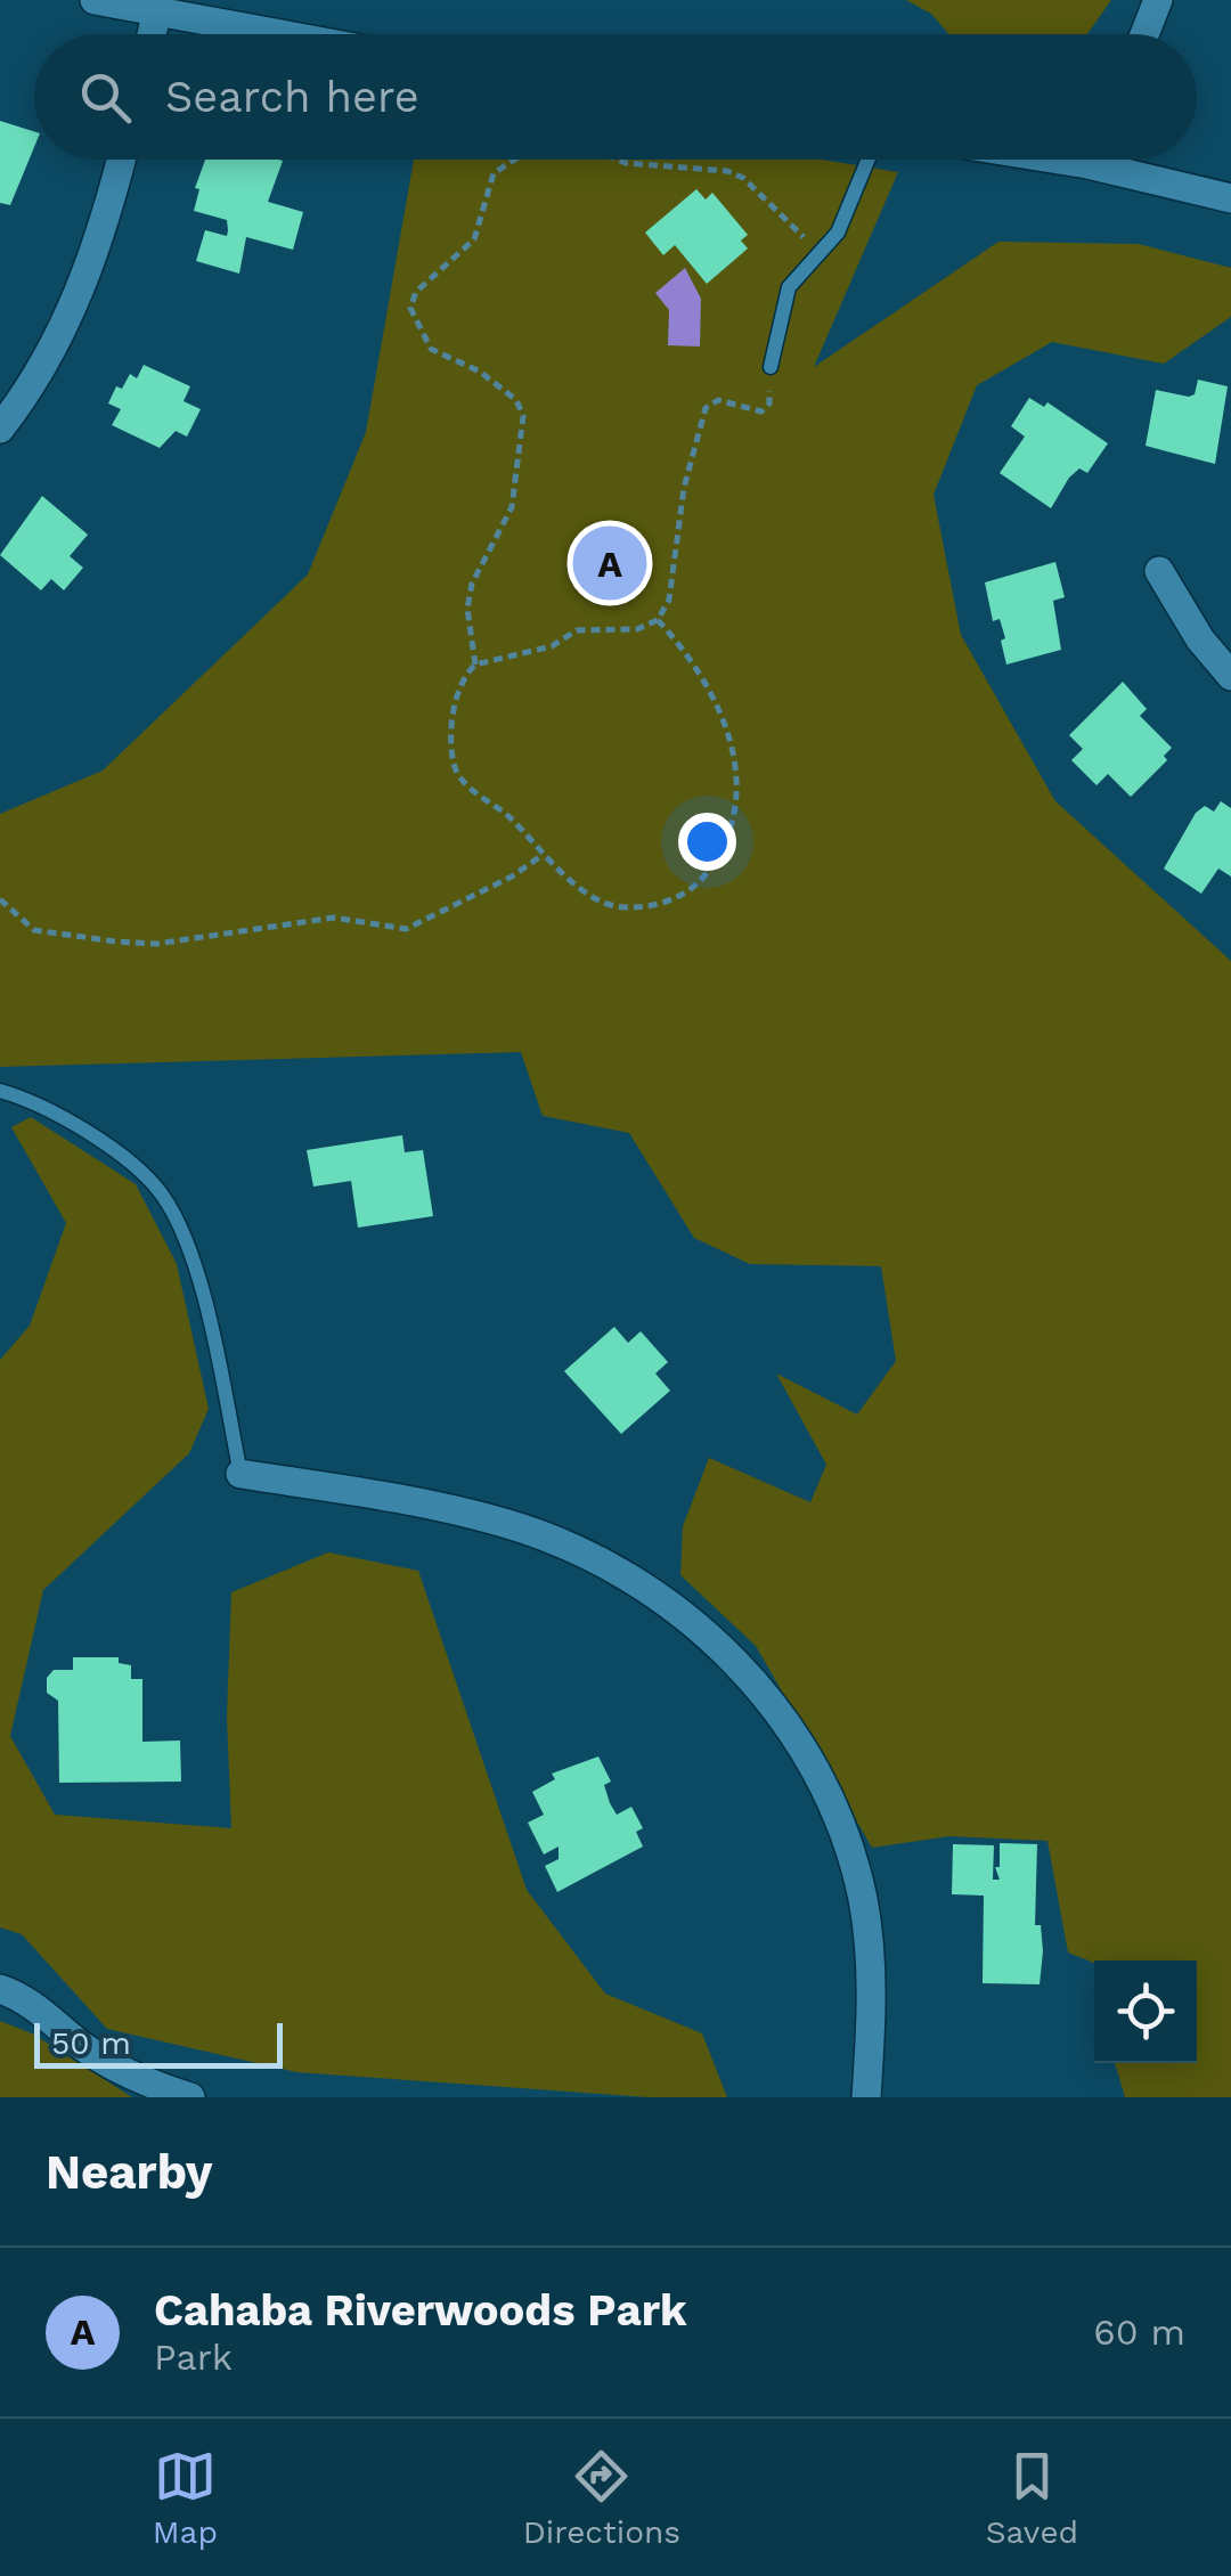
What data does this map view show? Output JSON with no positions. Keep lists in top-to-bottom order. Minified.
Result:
{"scale_bar":"50 m","page":{"search":"Search here","pins":"A","scale":"50 m","heading":"Nearby","list":[{"mark":"A","name":"Cahaba Riverwoods Park","note":"Park","value":"60 m"}],"nav":["Map","Directions","Saved"]}}
